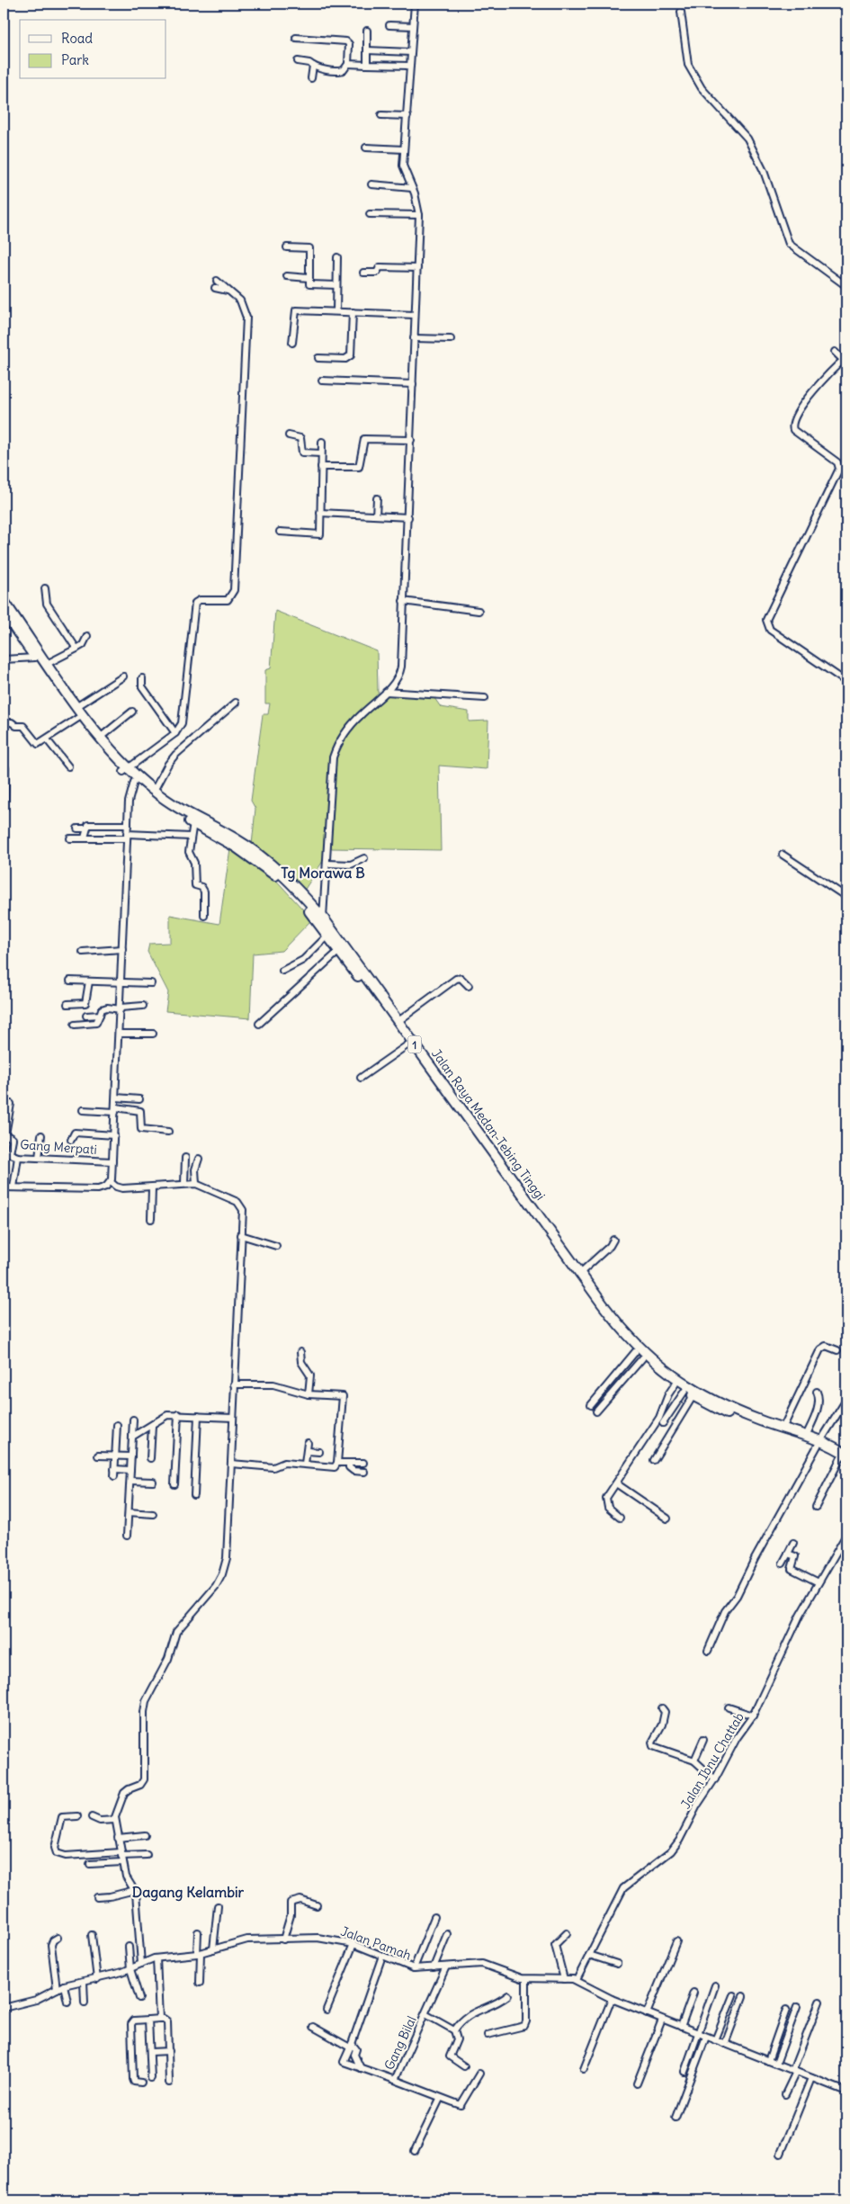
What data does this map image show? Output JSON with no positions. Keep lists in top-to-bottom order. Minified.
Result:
{"streets":{"highway":["1","Jalan Raya Medan-Tebing Tinggi"],"street":["Gang Merpati","Jalan Ibnu Chattab","Jalan Pamah","Gang Bilal"]},"crossings":[["Jalan Ibnu Chattab","Jalan Pamah"],["Jalan Pamah","Gang Bilal"]],"districts":["Tg Morawa B","Dagang Kelambir"],"legend":["Road","Park"]}
